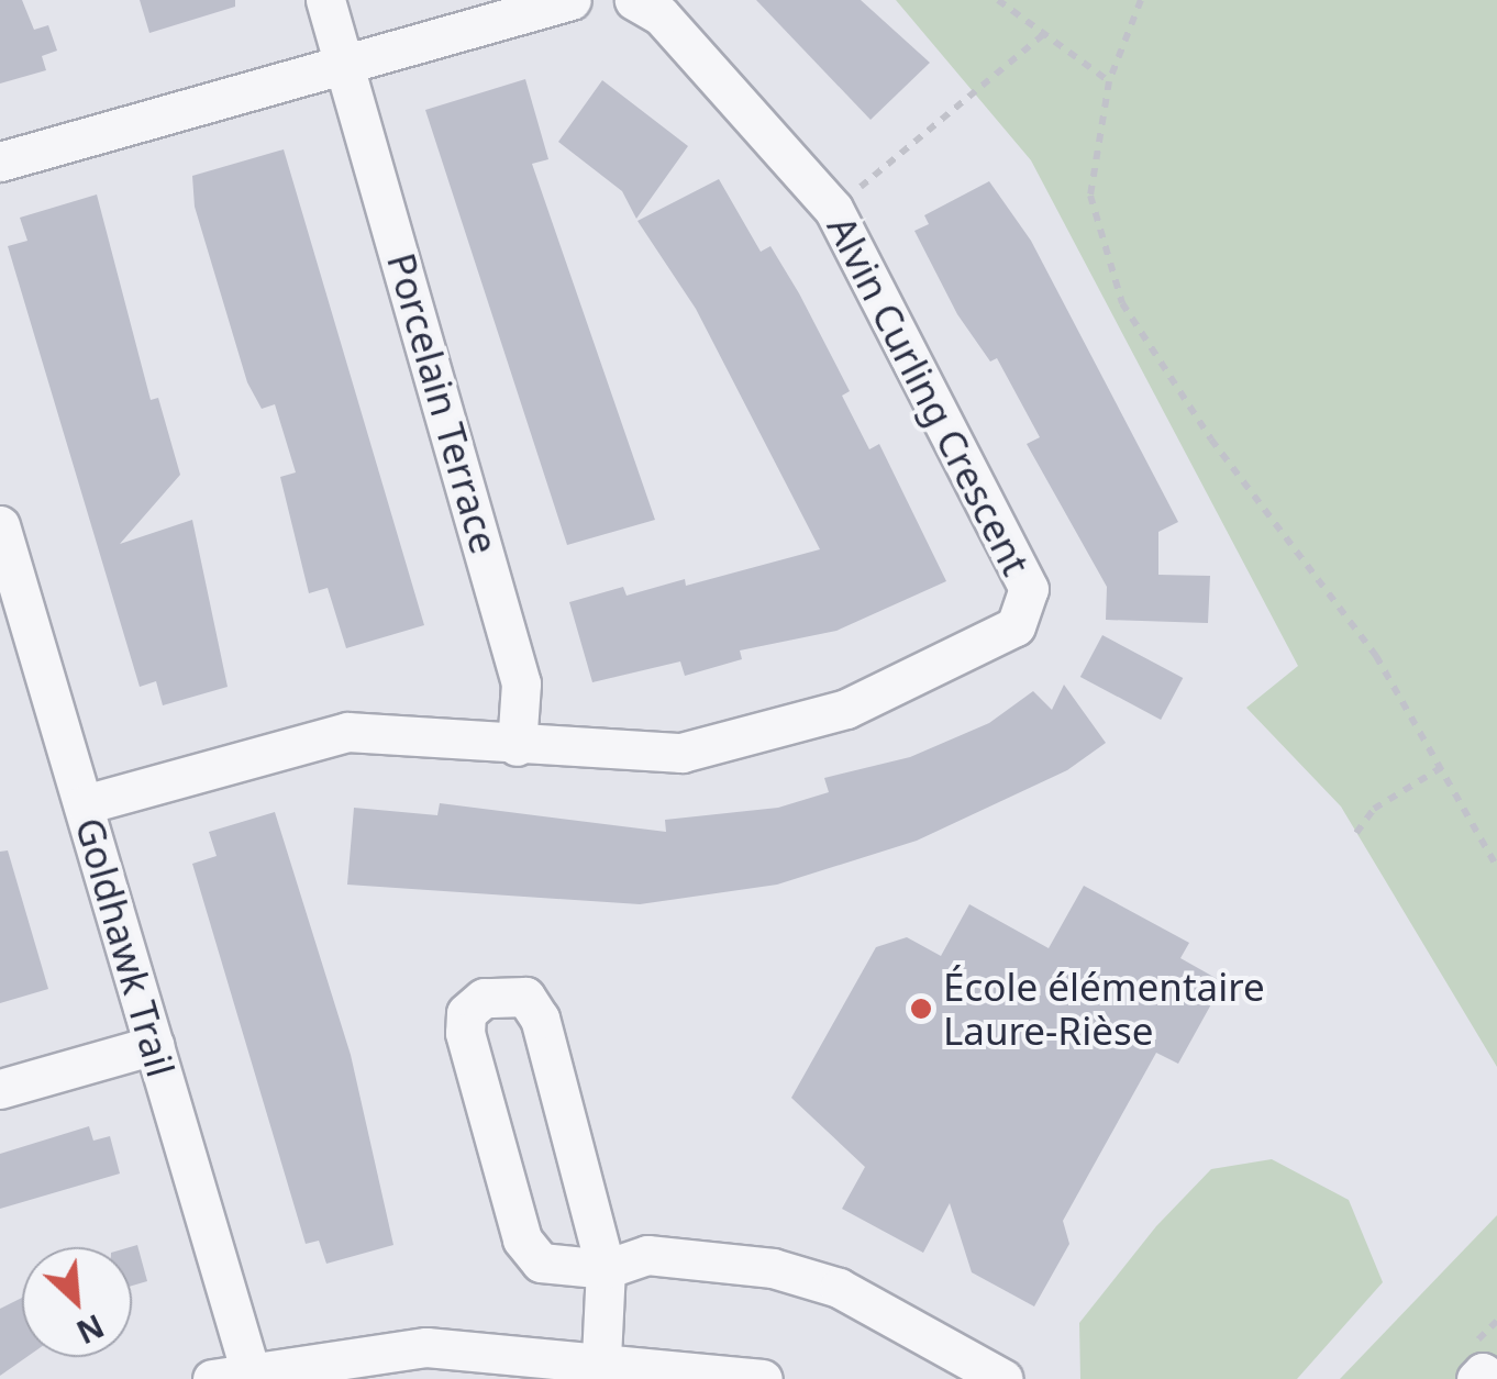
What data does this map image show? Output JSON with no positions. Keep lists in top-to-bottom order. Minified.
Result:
{"streets":{"street":["Alvin Curling Crescent","Porcelain Terrace","Goldhawk Trail"]},"crossings":[["Alvin Curling Crescent","Porcelain Terrace"],["Alvin Curling Crescent","Goldhawk Trail"]],"places":["École élémentaire Laure-Rièse"],"north":"bottom right"}
